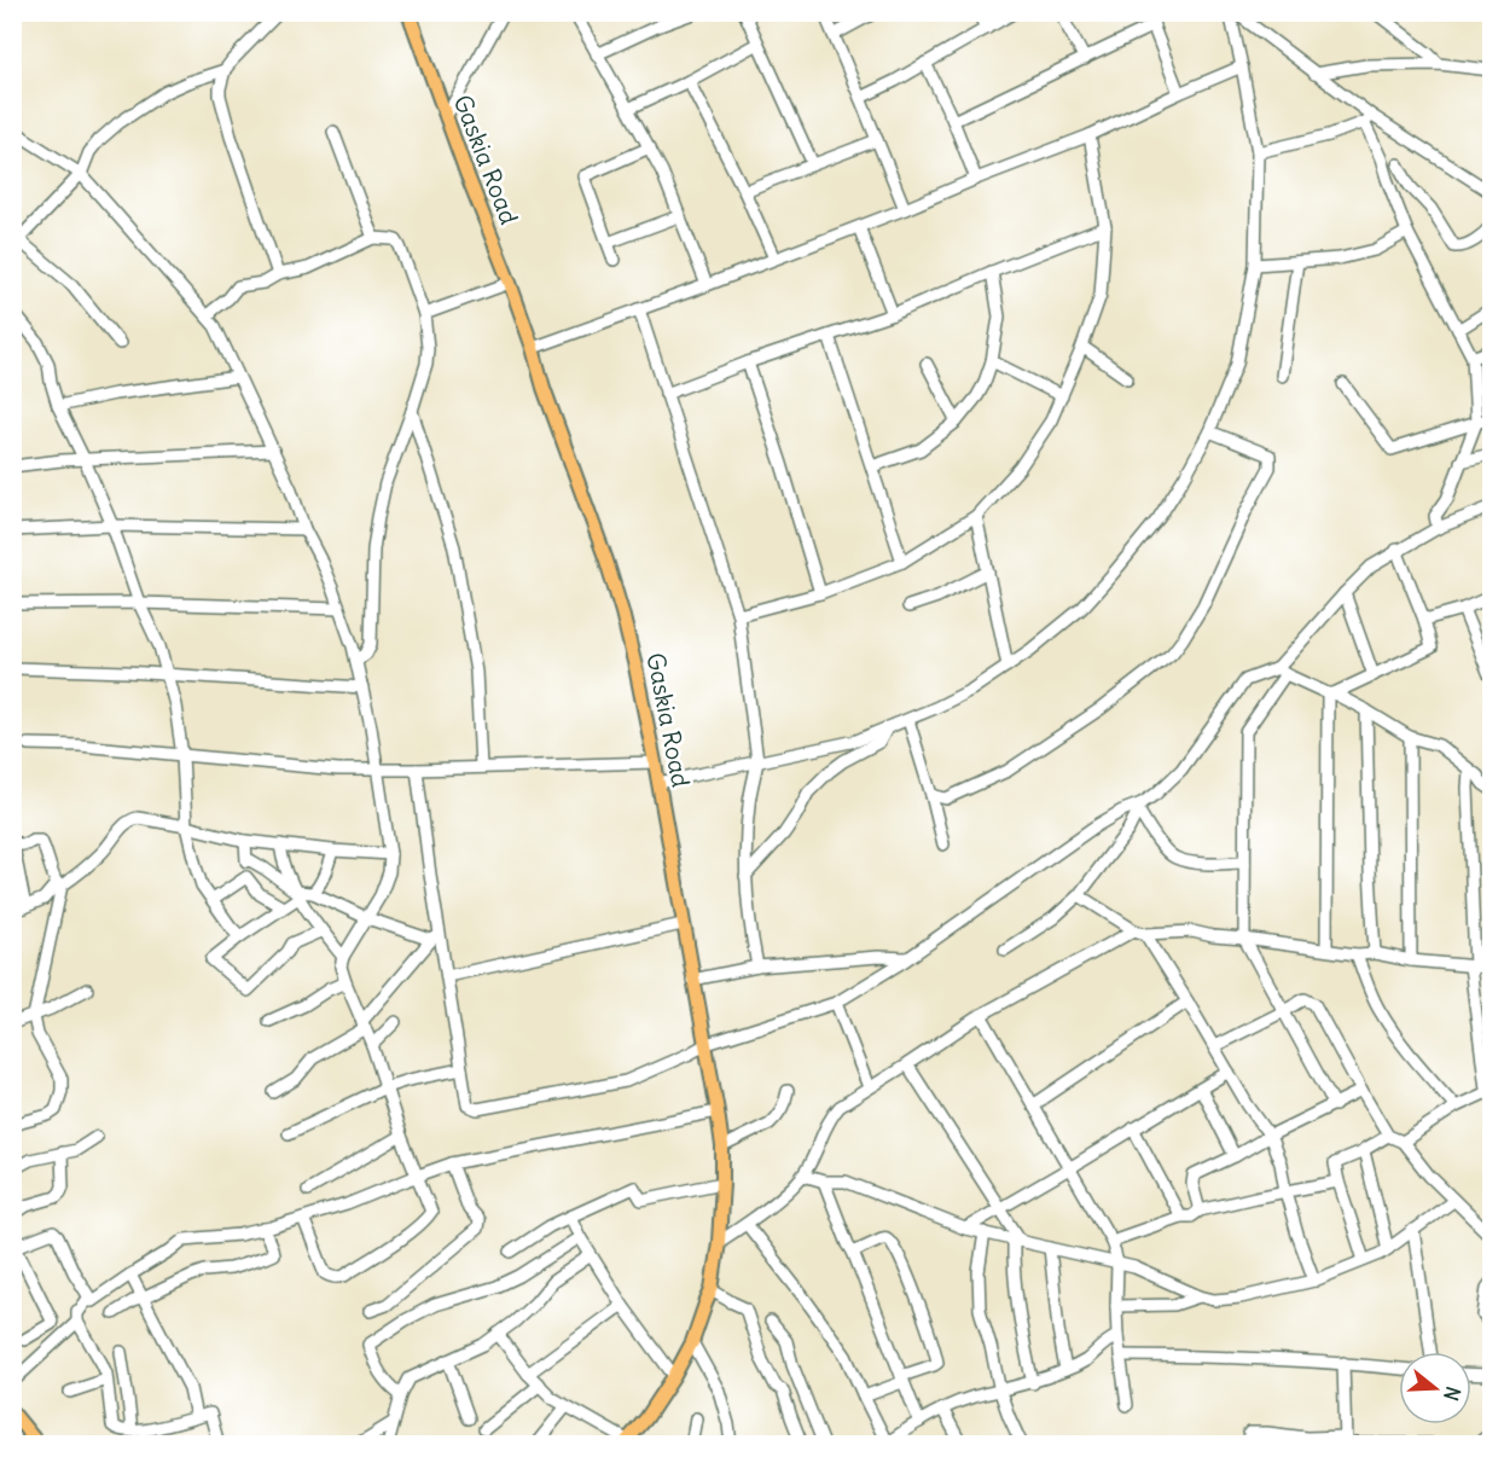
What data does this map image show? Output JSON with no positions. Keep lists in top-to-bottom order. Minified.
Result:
{"streets":{"main road":["Gaskia Road"]},"north":"right"}
